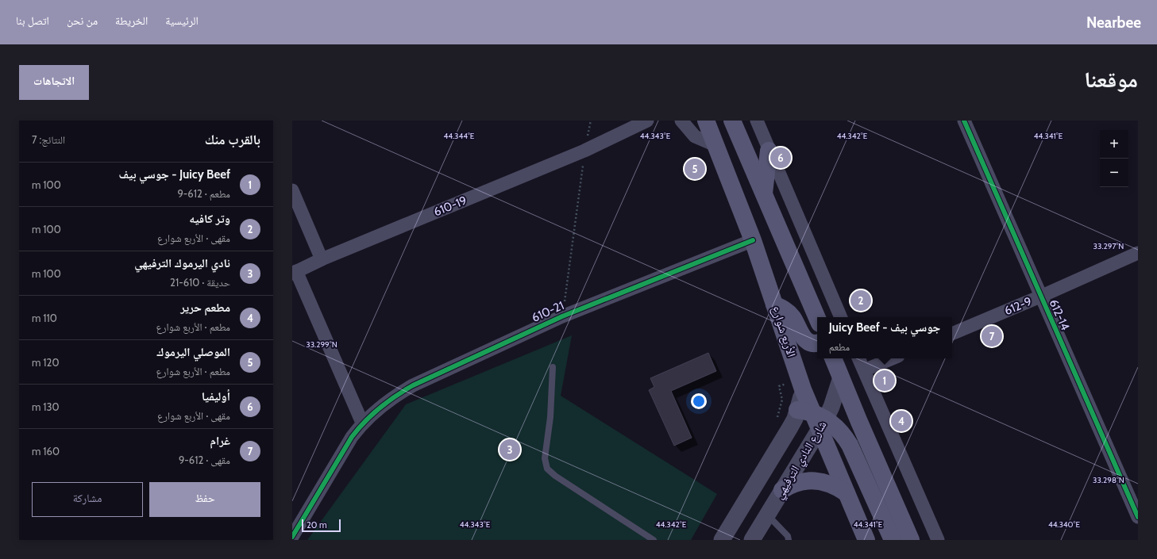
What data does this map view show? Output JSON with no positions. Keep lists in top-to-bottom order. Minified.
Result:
{"streets":{"main road":["الأربع شوارع"],"street":["610-19","612-9","610-21","612-14","شارع النادي الترفيهي"]},"crossings":[["612-9","612-14"],["610-21","الأربع شوارع"],["الأربع شوارع","شارع النادي الترفيهي"]],"scale_bar":"20 m","page":{"header":"Nearbee","nav":["الرئيسية","الخريطة","من نحن","اتصل بنا"],"title":"موقعنا","buttons":["الاتجاهات",["حفظ","مشاركة"]],"heading":["بالقرب منك","النتائج: 7"],"map_buttons":["+","−"],"pins":["6","5","2","7","1","4","3"],"list":[{"mark":"1","name":"Juicy Beef - جوسي بيف","note":"مطعم · 612-9","value":"100 m"},{"mark":"2","name":"وتر كافيه","note":"مقهى · الأربع شوارع","value":"100 m"},{"mark":"3","name":"نادي اليرموك الترفيهي","note":"حديقة · 610-21","value":"100 m"},{"mark":"4","name":"مطعم حرير","note":"مطعم · الأربع شوارع","value":"110 m"},{"mark":"5","name":"الموصلي اليرموك","note":"مطعم · الأربع شوارع","value":"120 m"},{"mark":"6","name":"أوليفيا","note":"مقهى · الأربع شوارع","value":"130 m"},{"mark":"7","name":"غرام","note":"مقهى · 612-9","value":"160 m"}],"popup":["Juicy Beef - جوسي بيف","مطعم"],"scale":"20 m"},"coordinates":["44.344°E","44.342°E","44.341°E","44.343°E","33.297°N","33.299°N","33.298°N","44.340°E"]}
